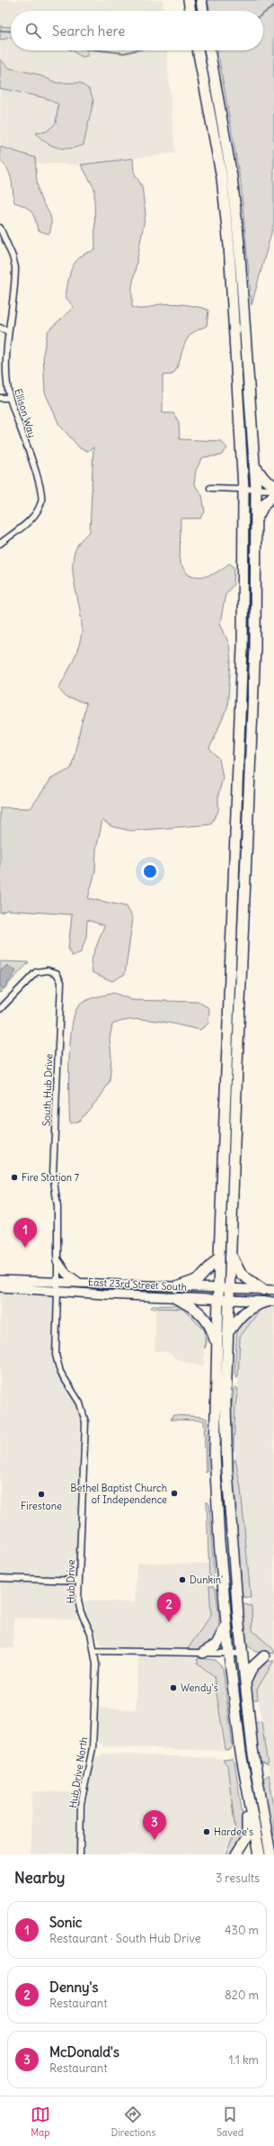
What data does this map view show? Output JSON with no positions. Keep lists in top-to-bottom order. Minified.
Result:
{"streets":{"main road":["East 23rd Street South"],"street":["Ellison Way","South Hub Drive","Hub Drive","Hub Drive North"]},"crossings":[["South Hub Drive","East 23rd Street South"],["South Hub Drive","Hub Drive"],["East 23rd Street South","Hub Drive"],["Hub Drive","Hub Drive North"]],"places":["Fire Station 7","Bethel Baptist Church of Independence","Firestone","Dunkin'","Wendy's","Hardee's"],"page":{"search":"Search here","pins":["1","2","3"],"heading":["Nearby","3 results"],"list":[{"mark":"1","name":"Sonic","note":"Restaurant · South Hub Drive","value":"430 m"},{"mark":"2","name":"Denny's","note":"Restaurant","value":"820 m"},{"mark":"3","name":"McDonald's","note":"Restaurant","value":"1.1 km"}],"nav":["Map","Directions","Saved"]}}
